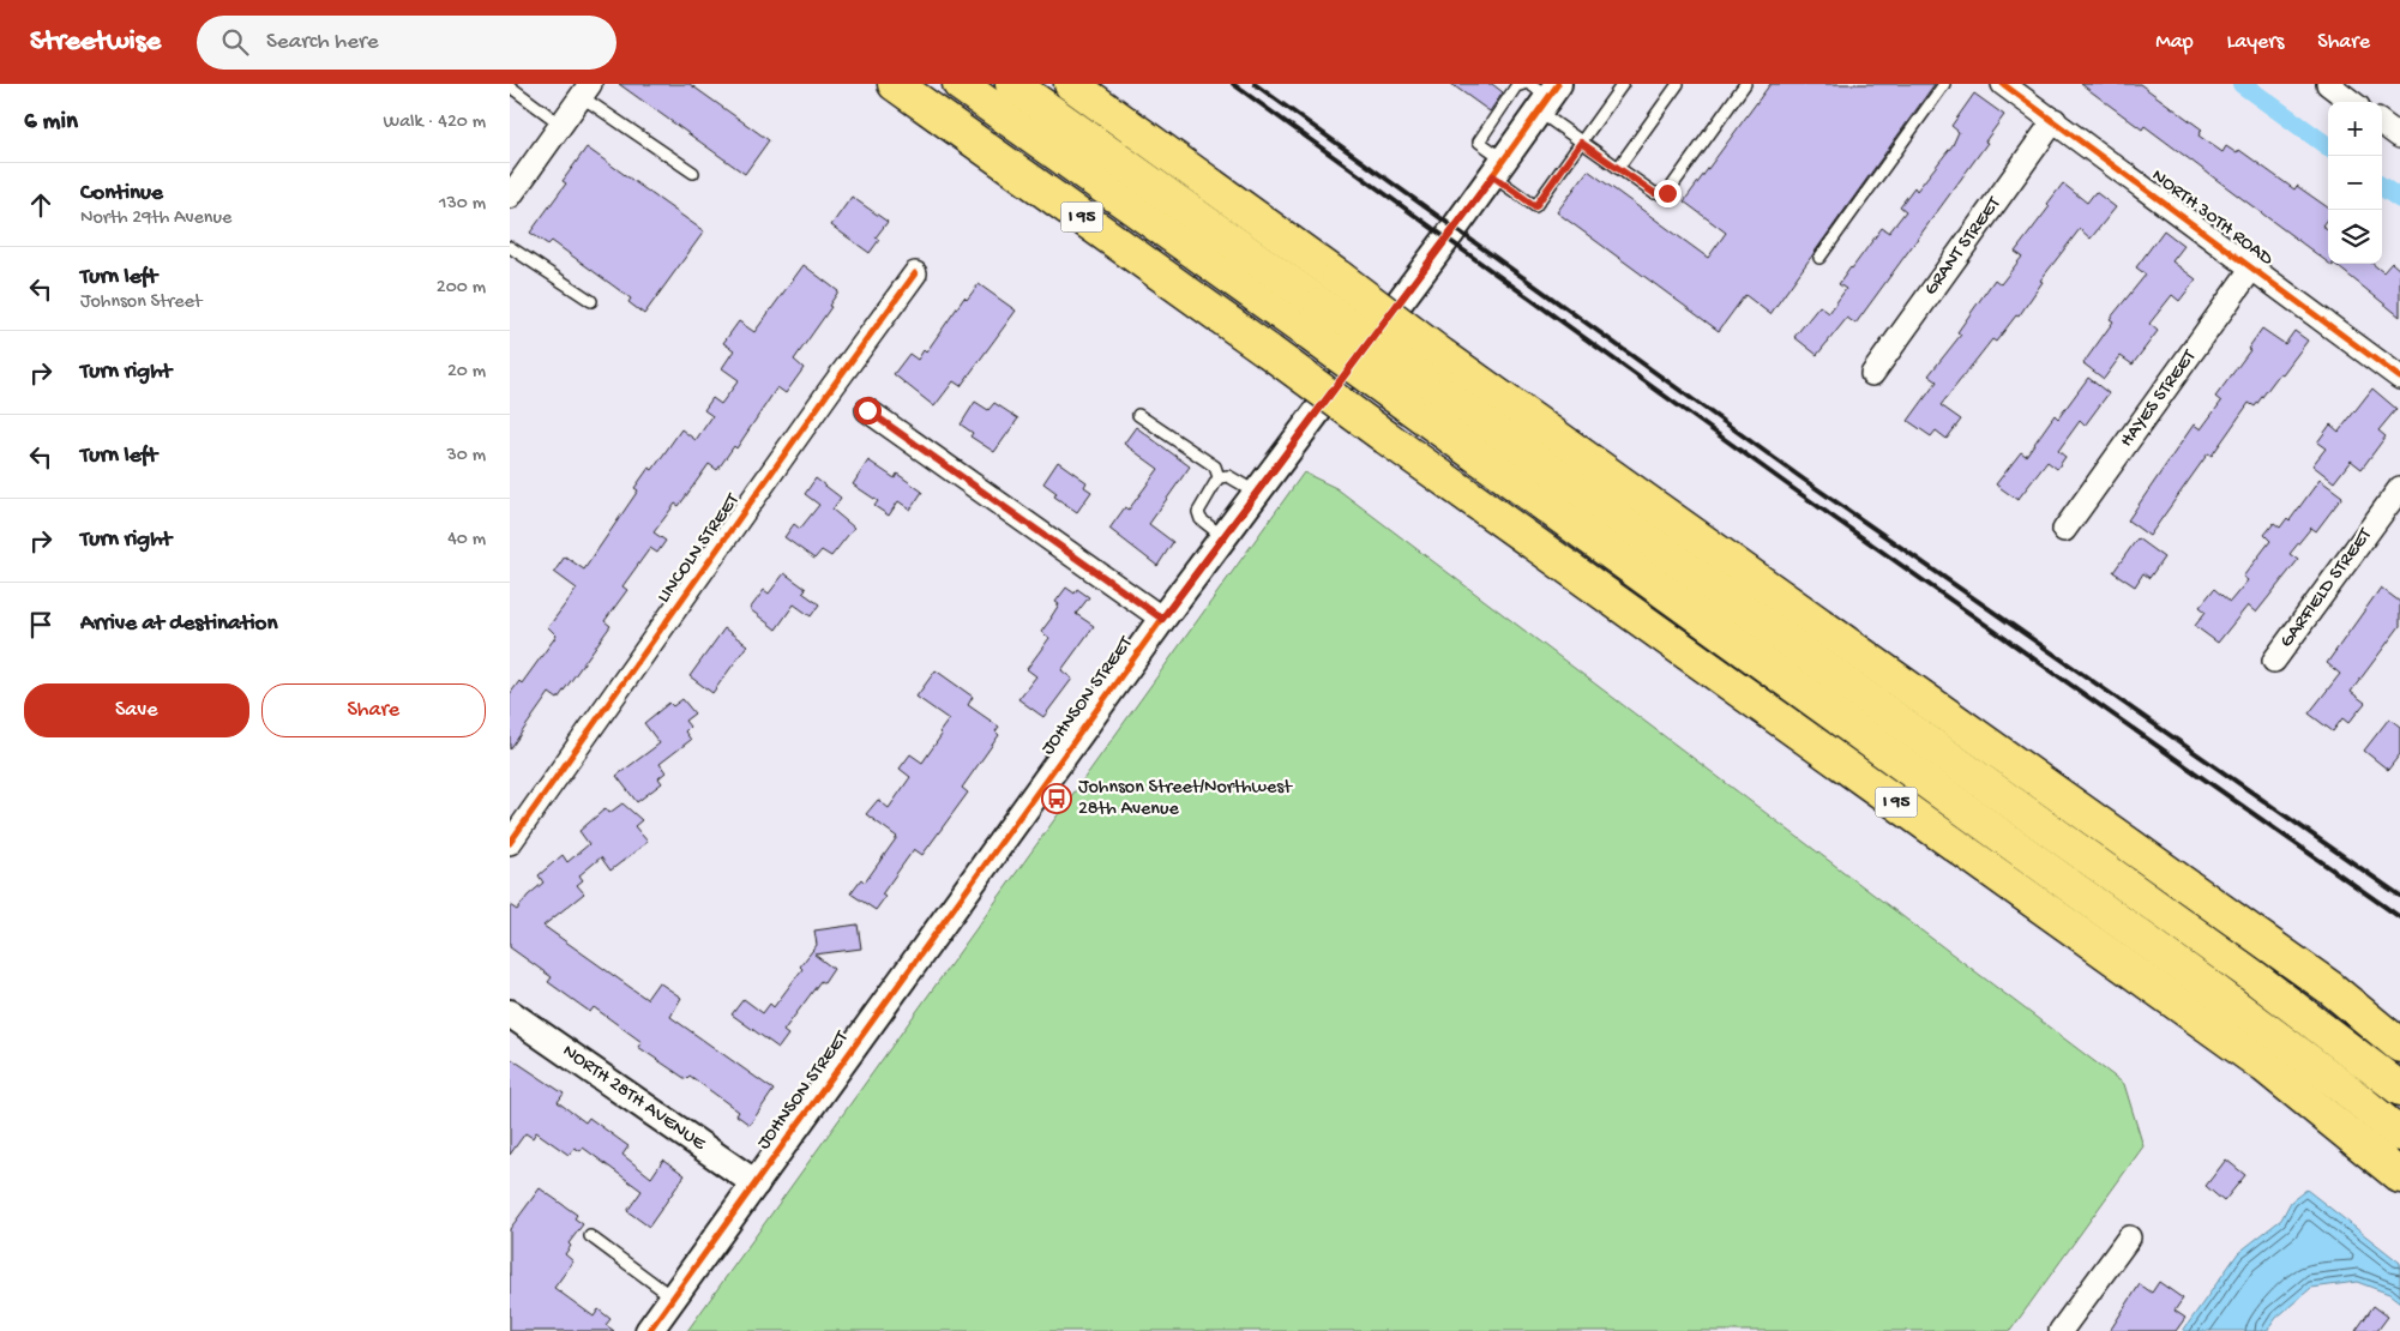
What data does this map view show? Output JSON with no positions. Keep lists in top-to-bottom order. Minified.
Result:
{"streets":{"highway":["I 95"],"street":["NORTH 30TH ROAD","GRANT STREET","HAYES STREET","LINCOLN STREET","GARFIELD STREET","JOHNSON STREET","NORTH 28TH AVENUE"]},"crossings":[["NORTH 30TH ROAD","GRANT STREET"],["NORTH 30TH ROAD","HAYES STREET"],["JOHNSON STREET","NORTH 28TH AVENUE"]],"places":{"bus stop":["Johnson Street/Northwest 28th Avenue"]},"page":{"header":"Streetwise","search":"Search here","nav":["Map","Layers","Share"],"heading":["6 min","Walk · 420 m"],"map_buttons":["+","−"],"list":[["Continue","North 29th Avenue","130 m"],["Turn left","Johnson Street","200 m"],["Turn right","20 m"],["Turn left","30 m"],["Turn right","40 m"],"Arrive at destination"],"buttons":["Save","Share"]}}
